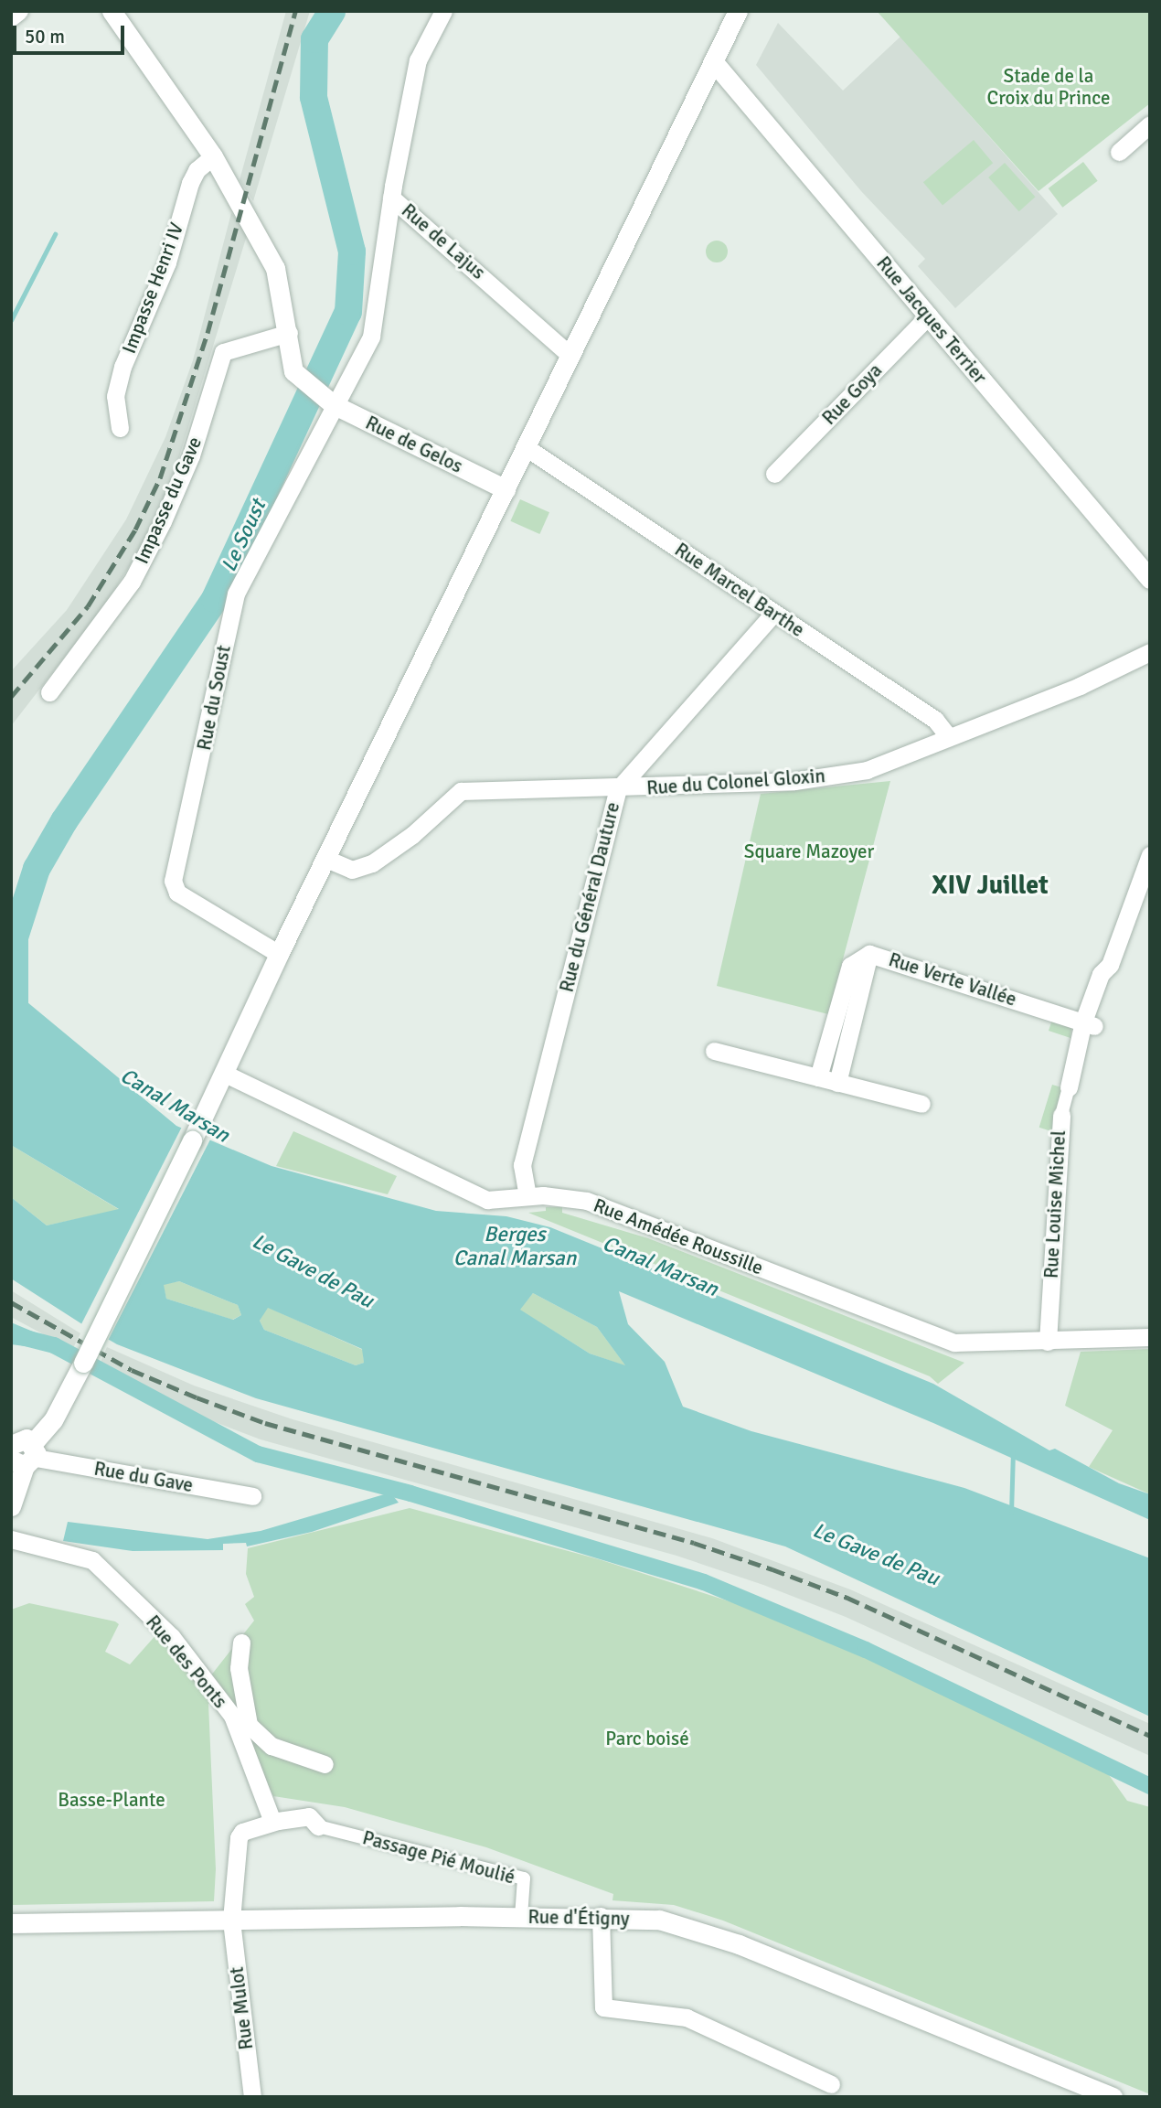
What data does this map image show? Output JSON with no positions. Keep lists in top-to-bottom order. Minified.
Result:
{"streets":{"street":["Rue de Lajus","Impasse Henri IV","Rue Jacques Terrier","Rue Goya","Rue de Gelos","Impasse du Gave","Rue Marcel Barthe","Rue du Soust","Rue du Colonel Gloxin","Rue du Général Dauture","Rue Verte Vallée","Rue Louise Michel","Rue Amédée Roussille","Rue du Gave","Rue des Ponts","Passage Pié Moulié","Rue d'Étigny","Rue Mulot"]},"crossings":[["Rue de Lajus","Rue de Gelos"],["Rue de Lajus","Rue du Soust"],["Rue Jacques Terrier","Rue Goya"],["Rue de Gelos","Impasse du Gave"],["Rue de Gelos","Rue du Soust"],["Rue Marcel Barthe","Rue du Colonel Gloxin"],["Rue Marcel Barthe","Rue du Général Dauture"],["Rue du Colonel Gloxin","Rue du Général Dauture"],["Rue du Général Dauture","Rue Amédée Roussille"],["Rue Verte Vallée","Rue Louise Michel"],["Rue Louise Michel","Rue Amédée Roussille"],["Rue des Ponts","Rue Mulot"],["Passage Pié Moulié","Rue d'Étigny"],["Rue d'Étigny","Rue Mulot"]],"districts":["XIV Juillet"],"water":["Le Soust","Canal Marsan","Berges Canal Marsan","Le Gave de Pau"],"parks":["Stade de la Croix du Prince","Square Mazoyer","Parc boisé","Basse-Plante"],"scale_bar":"50 m"}
